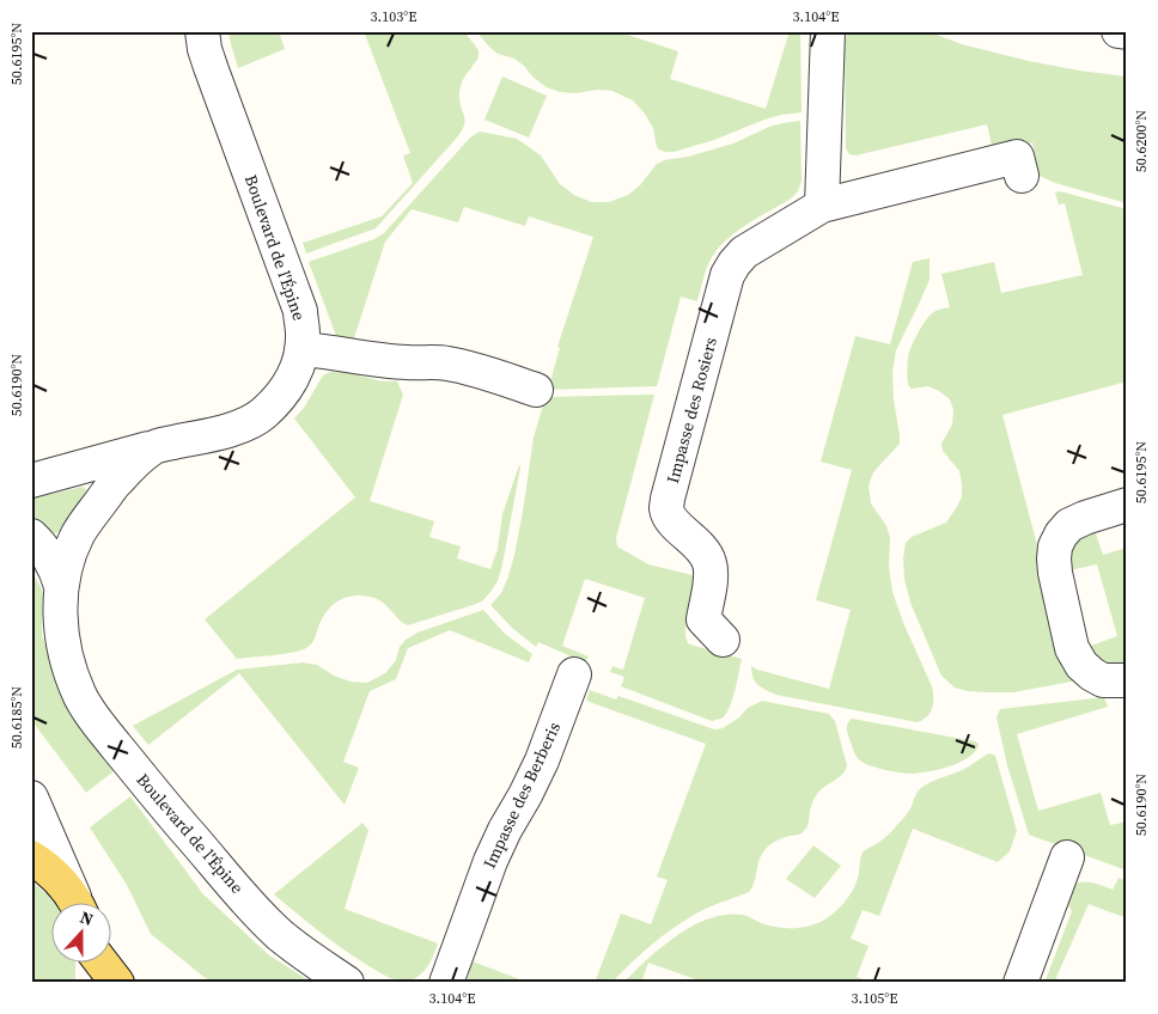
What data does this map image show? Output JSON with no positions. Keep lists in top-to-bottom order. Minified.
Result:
{"streets":{"street":["Boulevard de l'Épine","Impasse des Rosiers","Impasse des Berberis"]},"north":"top","coordinates":["3.103°E","3.104°E","50.6195°N","50.6200°N","50.6190°N","50.6185°N","3.105°E"]}
